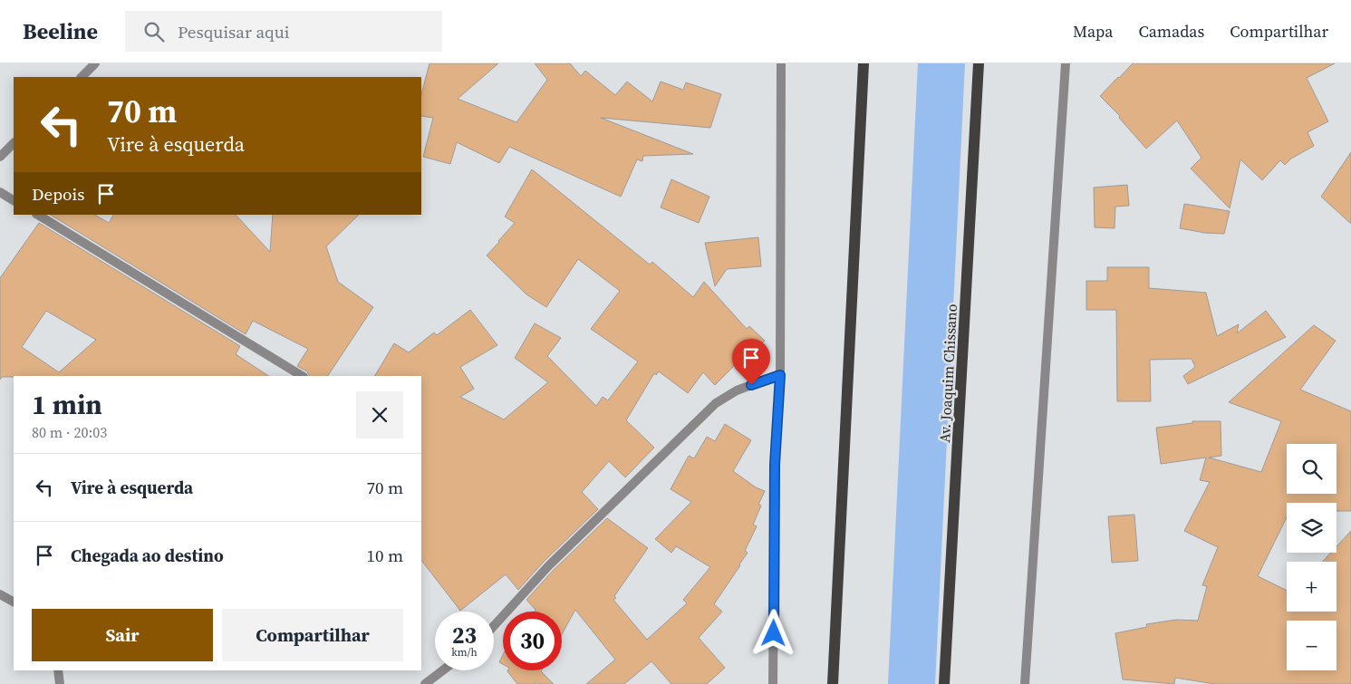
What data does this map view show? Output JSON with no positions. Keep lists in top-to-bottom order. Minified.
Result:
{"streets":{"main road":["Av. Joaquim Chissano"]},"page":{"header":"Beeline","search":"Pesquisar aqui","nav":["Mapa","Camadas","Compartilhar"],"turn":["70 m","Vire à esquerda"],"then":"Depois","heading":["1 min","80 m · 20:03"],"map_buttons":["+","−"],"list":[{"name":"Vire à esquerda","value":"70 m"},{"name":"Chegada ao destino","value":"10 m"}],"buttons":["Sair","Compartilhar"],"speed":"23 km/h","limit":"30"}}
